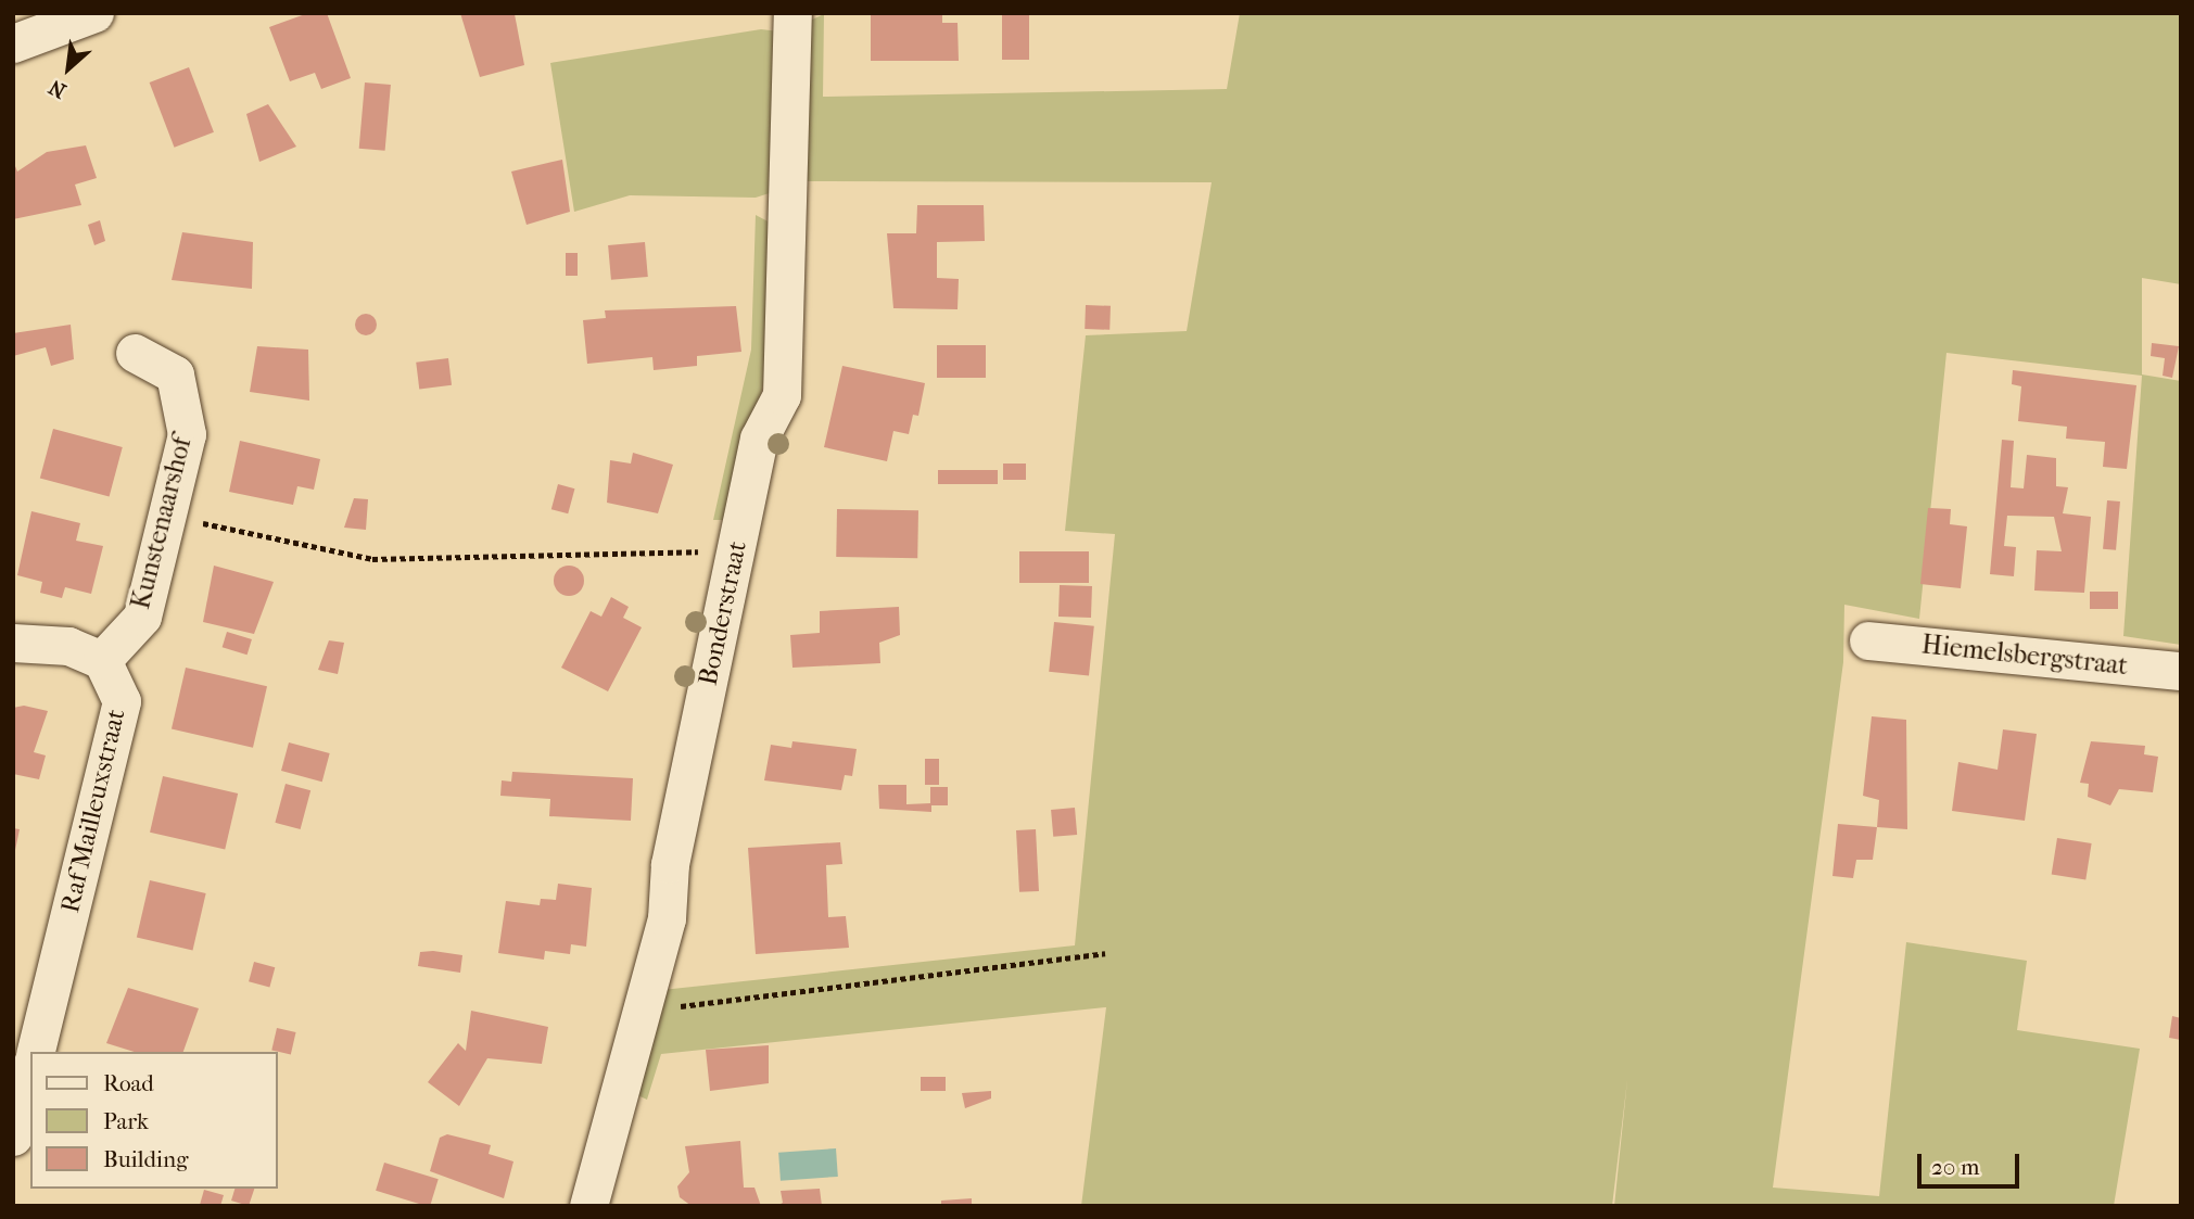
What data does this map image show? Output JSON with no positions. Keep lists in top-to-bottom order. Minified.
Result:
{"streets":{"street":["Kunstenaarshof","Bonderstraat","Hiemelsbergstraat","Raf Mailleuxstraat"]},"crossings":[["Kunstenaarshof","Raf Mailleuxstraat"]],"legend":["Road","Park","Building"],"scale_bar":"20 m","north":"bottom left"}
